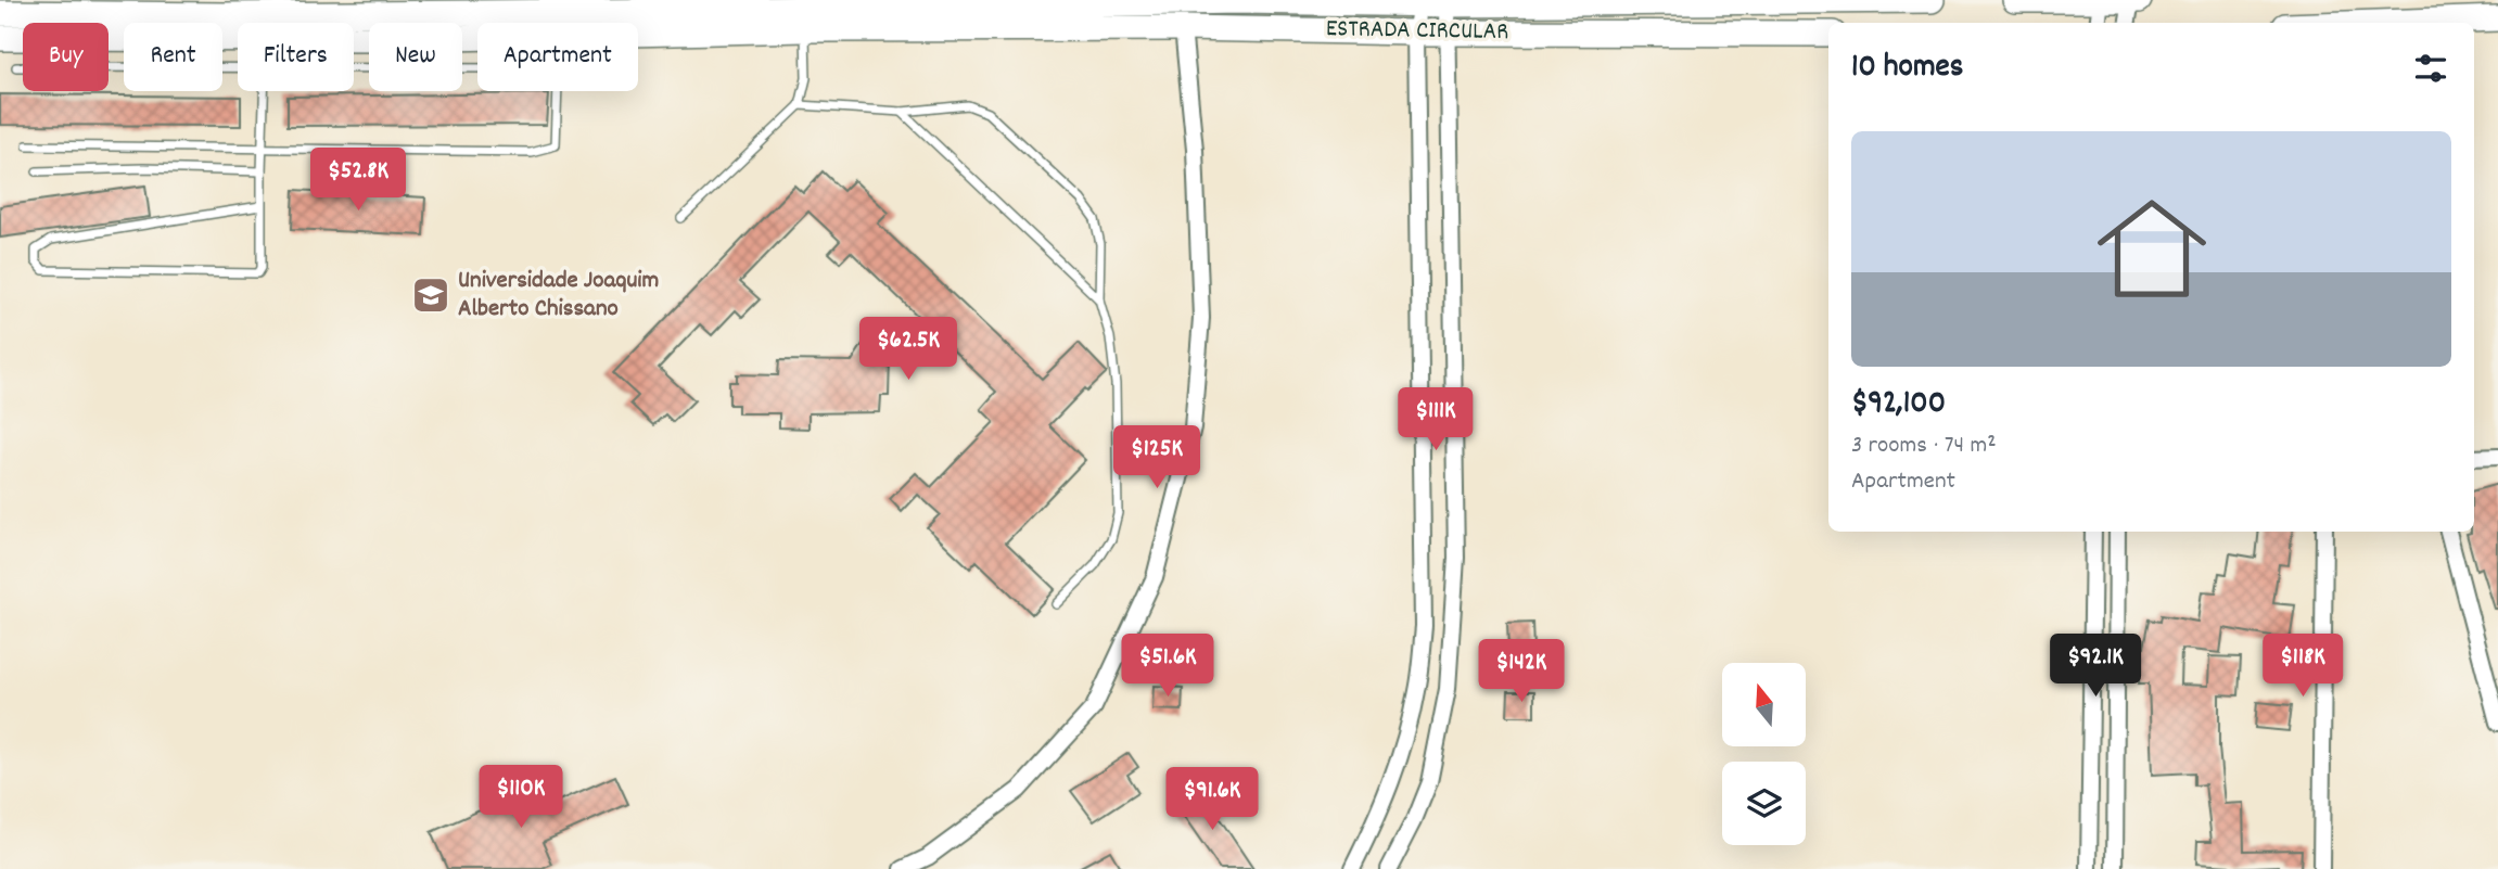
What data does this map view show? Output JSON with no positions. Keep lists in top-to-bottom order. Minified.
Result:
{"streets":{"main road":["ESTRADA CIRCULAR"]},"places":{"school or university":["Universidade Joaquim Alberto Chissano"]},"north":"top","page":{"chip":["Buy","Rent","Filters","New","Apartment"],"heading":"10 homes","list":[{"name":"$92,100","note":"3 rooms · 74 m² · Apartment"}],"price":["$52.8K","$62.5K","$111K","$125K","$51.6K","$92.1K","$118K","$142K","$110K","$91.6K"]}}
